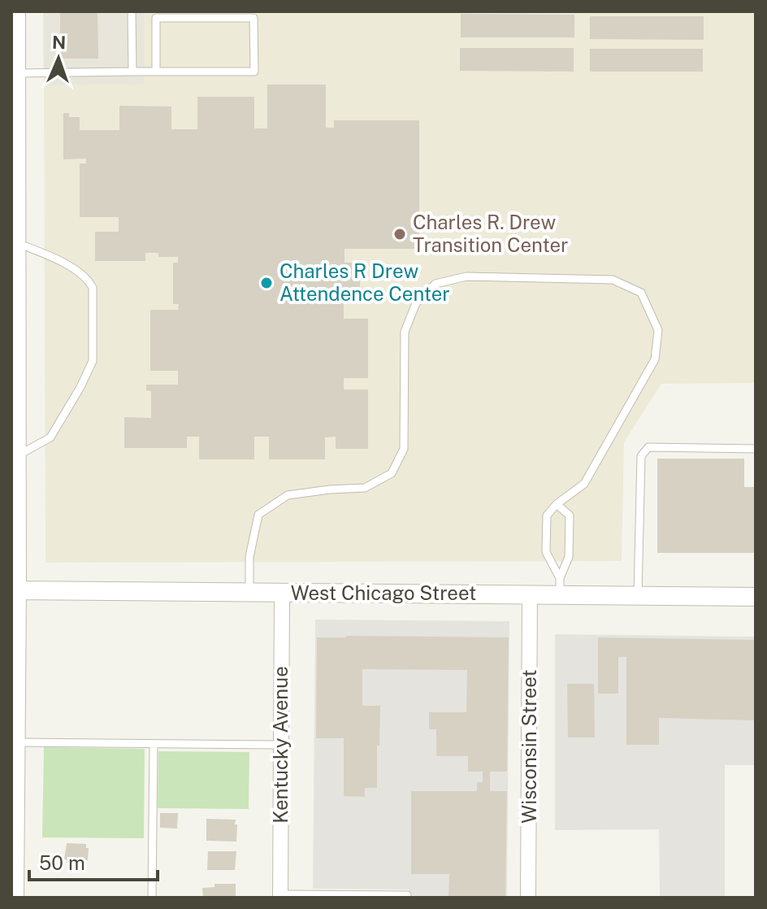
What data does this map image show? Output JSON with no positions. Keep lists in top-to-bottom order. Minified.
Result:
{"streets":{"street":["West Chicago Street","Kentucky Avenue","Wisconsin Street"]},"crossings":[["West Chicago Street","Kentucky Avenue"],["West Chicago Street","Wisconsin Street"]],"places":["Charles R. Drew Transition Center","Charles R Drew Attendence Center"],"scale_bar":"50 m","north":"top"}
